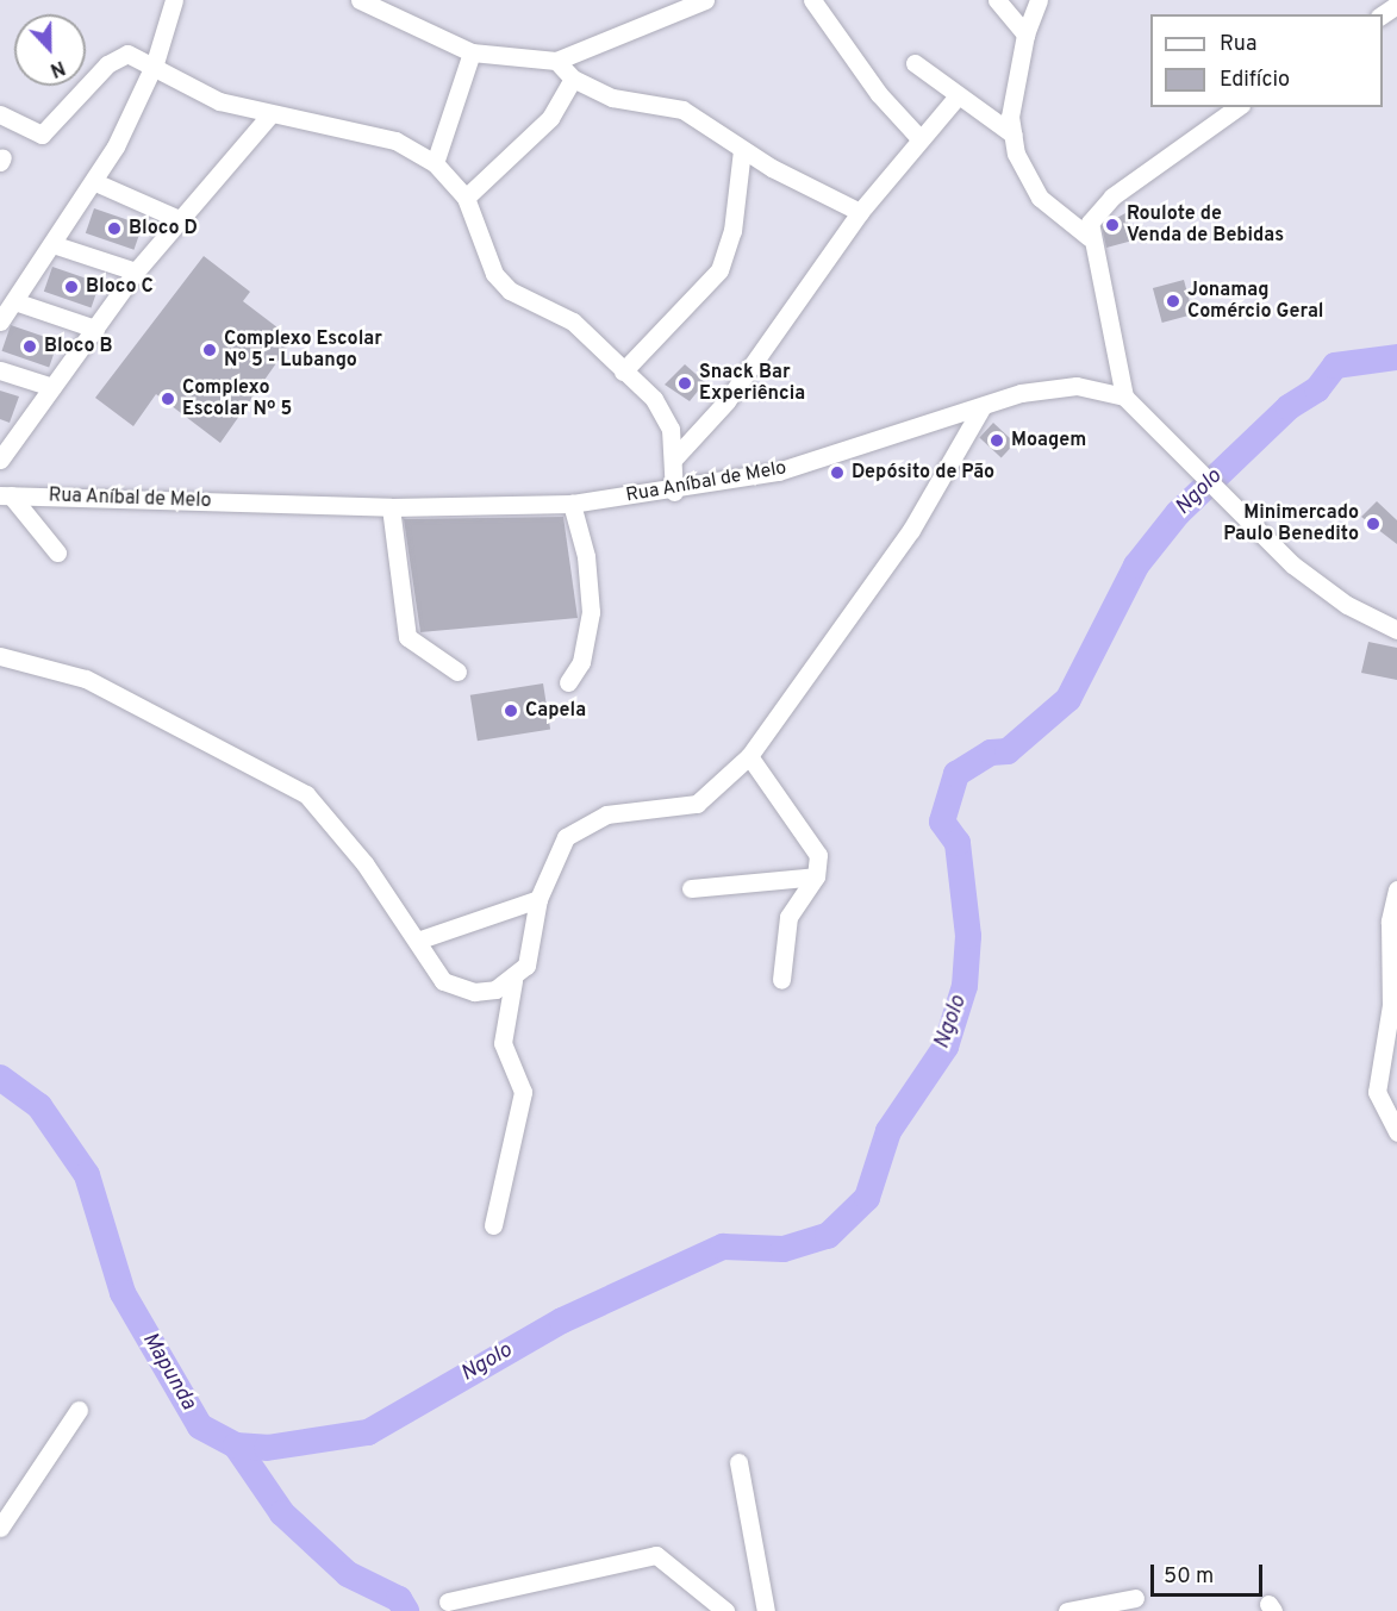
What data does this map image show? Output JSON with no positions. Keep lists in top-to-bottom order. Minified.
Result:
{"streets":{"street":["Rua Aníbal de Melo"]},"water":["Ngolo","Mapunda"],"places":["Roulote de Venda de Bebidas","Bloco D","Bloco C","Jonamag Comércio Geral","Bloco B","Complexo Escolar Nº 5 - Lubango","Snack Bar Experiência","Complexo Escolar Nº 5","Moagem","Depósito de Pão","Minimercado Paulo Benedito","Capela"],"legend":["Rua","Edifício"],"scale_bar":"50 m","north":"bottom"}
